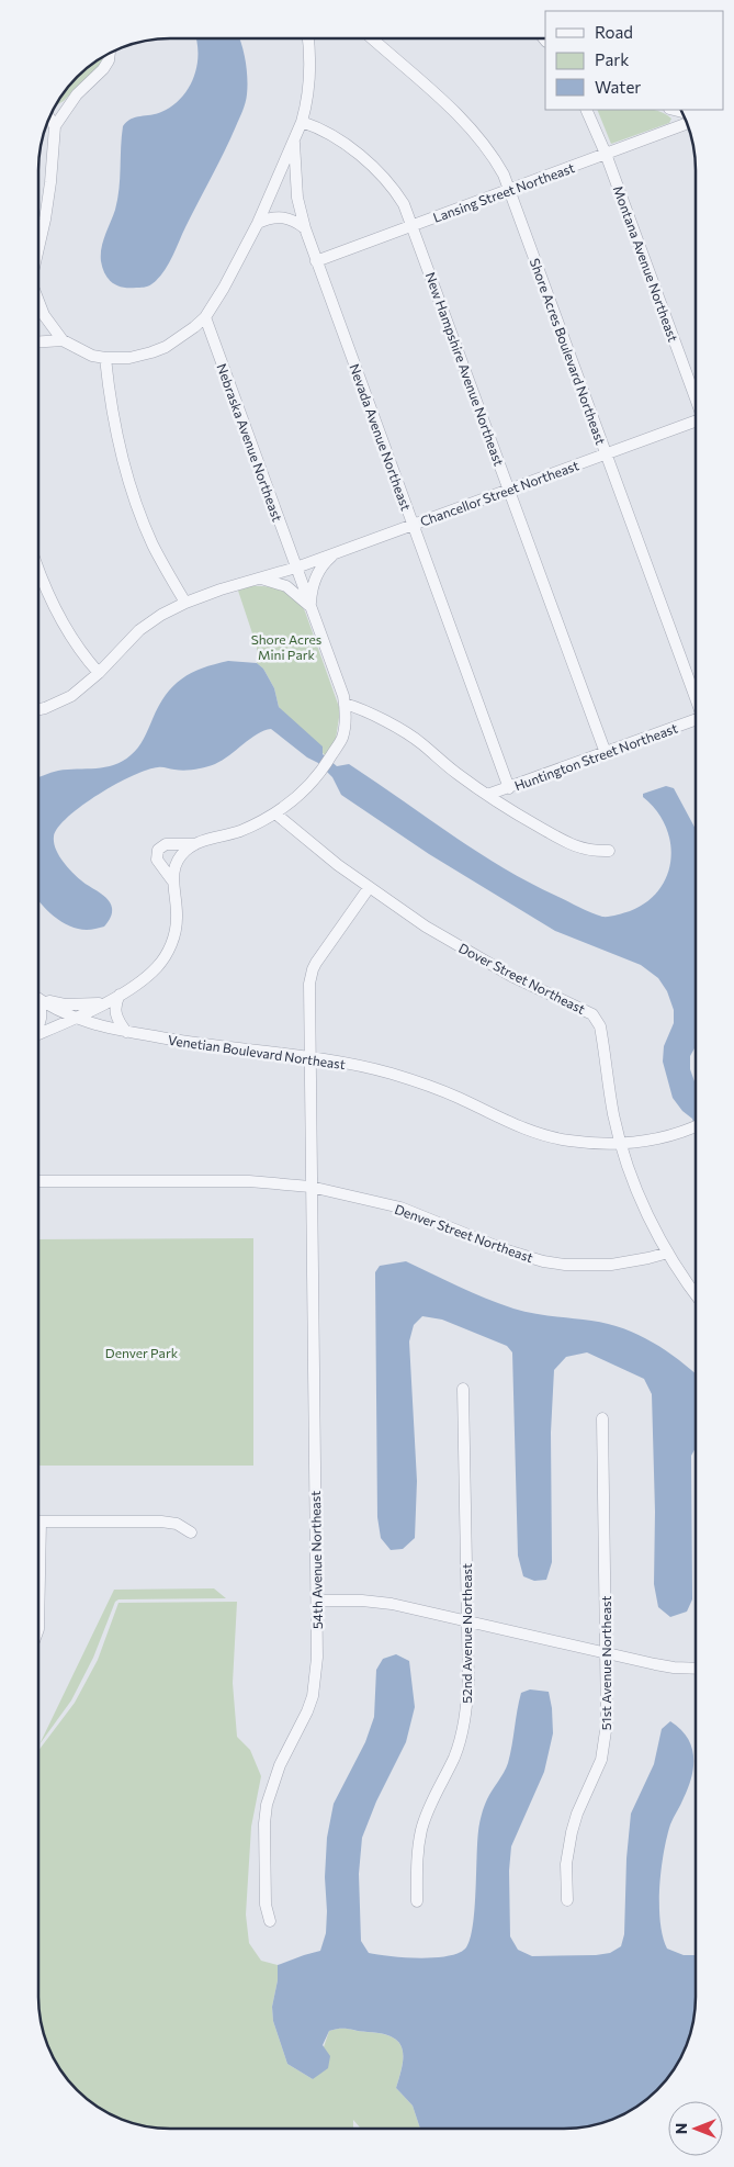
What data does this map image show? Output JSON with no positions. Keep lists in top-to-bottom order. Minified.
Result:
{"streets":{"street":["Lansing Street Northeast","Montana Avenue Northeast","Shore Acres Boulevard Northeast","New Hampshire Avenue Northeast","Nevada Avenue Northeast","Nebraska Avenue Northeast","Chancellor Street Northeast","Huntington Street Northeast","Dover Street Northeast","Venetian Boulevard Northeast","Denver Street Northeast","54th Avenue Northeast","52nd Avenue Northeast","51st Avenue Northeast"]},"crossings":[["Lansing Street Northeast","Montana Avenue Northeast"],["Lansing Street Northeast","Shore Acres Boulevard Northeast"],["Lansing Street Northeast","New Hampshire Avenue Northeast"],["Lansing Street Northeast","Nevada Avenue Northeast"],["Shore Acres Boulevard Northeast","Chancellor Street Northeast"],["New Hampshire Avenue Northeast","Chancellor Street Northeast"],["New Hampshire Avenue Northeast","Huntington Street Northeast"],["Nevada Avenue Northeast","Chancellor Street Northeast"],["Nevada Avenue Northeast","Huntington Street Northeast"],["Nebraska Avenue Northeast","Chancellor Street Northeast"],["Dover Street Northeast","Venetian Boulevard Northeast"],["Dover Street Northeast","Denver Street Northeast"],["Dover Street Northeast","54th Avenue Northeast"],["Venetian Boulevard Northeast","54th Avenue Northeast"],["Denver Street Northeast","54th Avenue Northeast"]],"parks":["Shore Acres Mini Park","Denver Park"],"legend":["Road","Park","Water"],"north":"left"}
